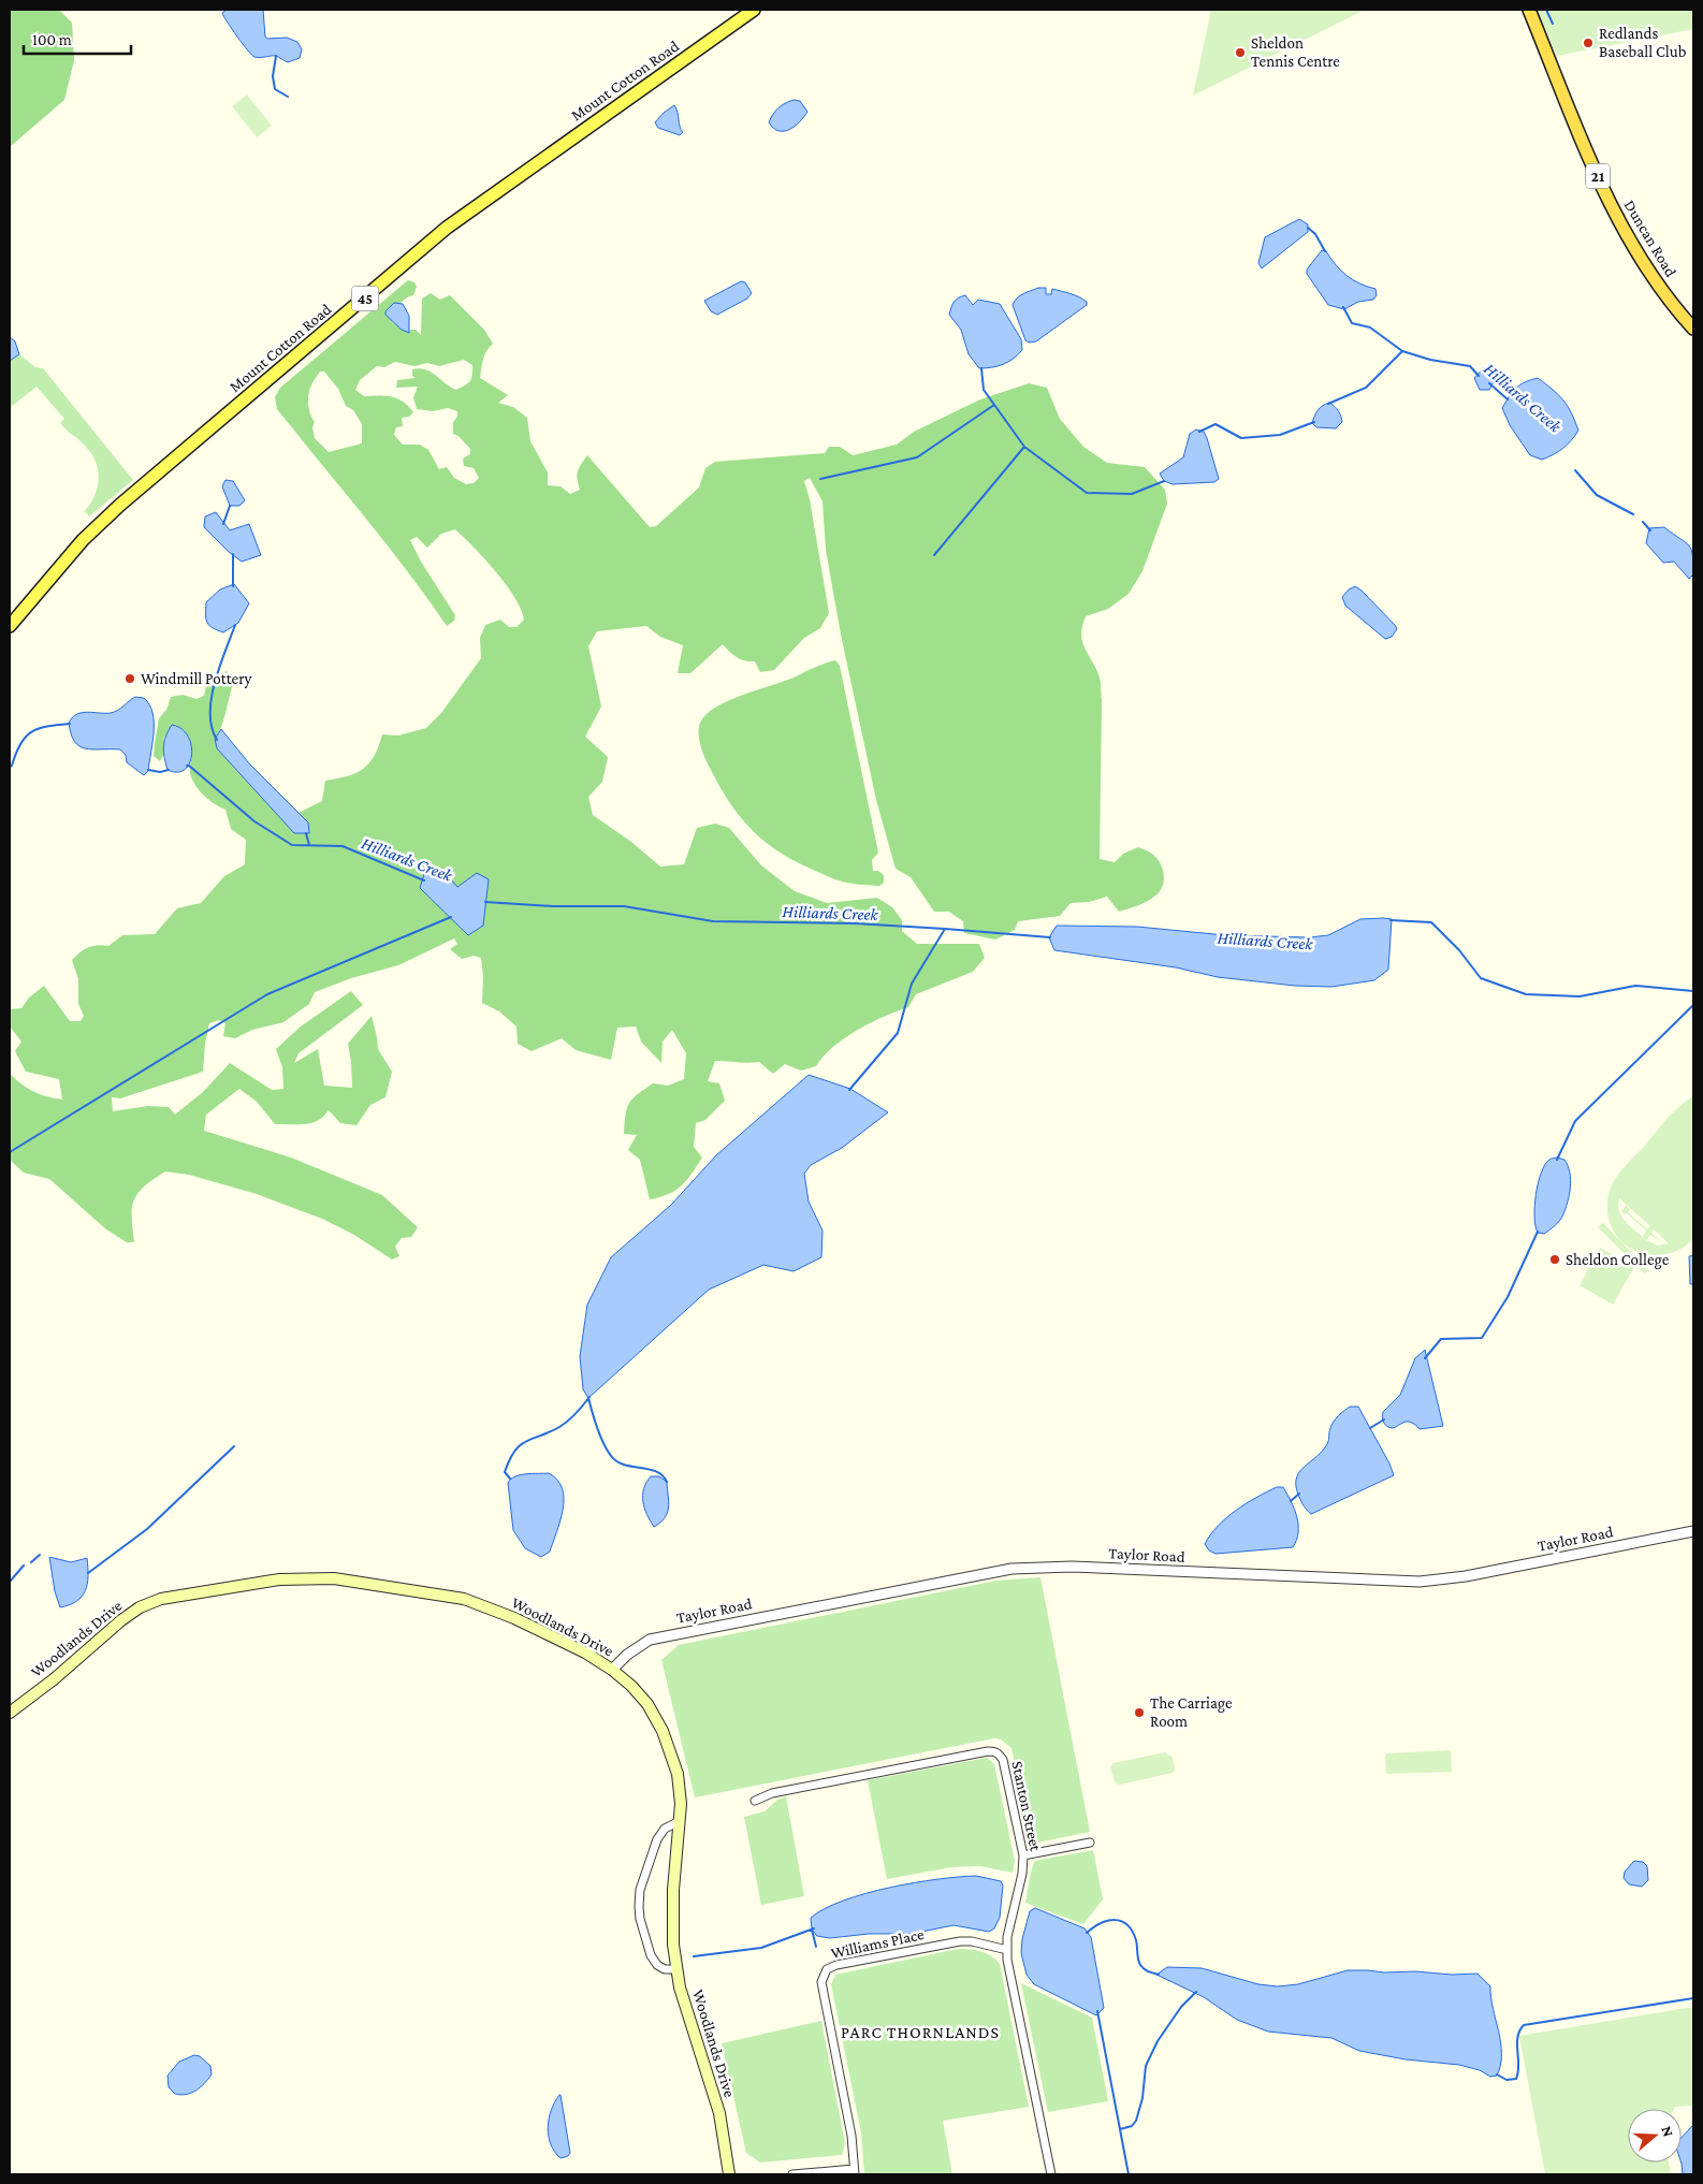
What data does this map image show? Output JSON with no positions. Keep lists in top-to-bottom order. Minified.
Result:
{"streets":{"highway":["21","Duncan Road"],"main road":["Mount Cotton Road","45","Woodlands Drive"],"street":["Taylor Road","Stanton Street","Williams Place"]},"crossings":[["Taylor Road","Woodlands Drive"],["Stanton Street","Williams Place"]],"districts":["PARC THORNLANDS"],"water":["Hilliards Creek"],"places":["Redlands Baseball Club","Sheldon Tennis Centre","Windmill Pottery","Sheldon College","The Carriage Room"],"scale_bar":"100 m","north":"right"}
